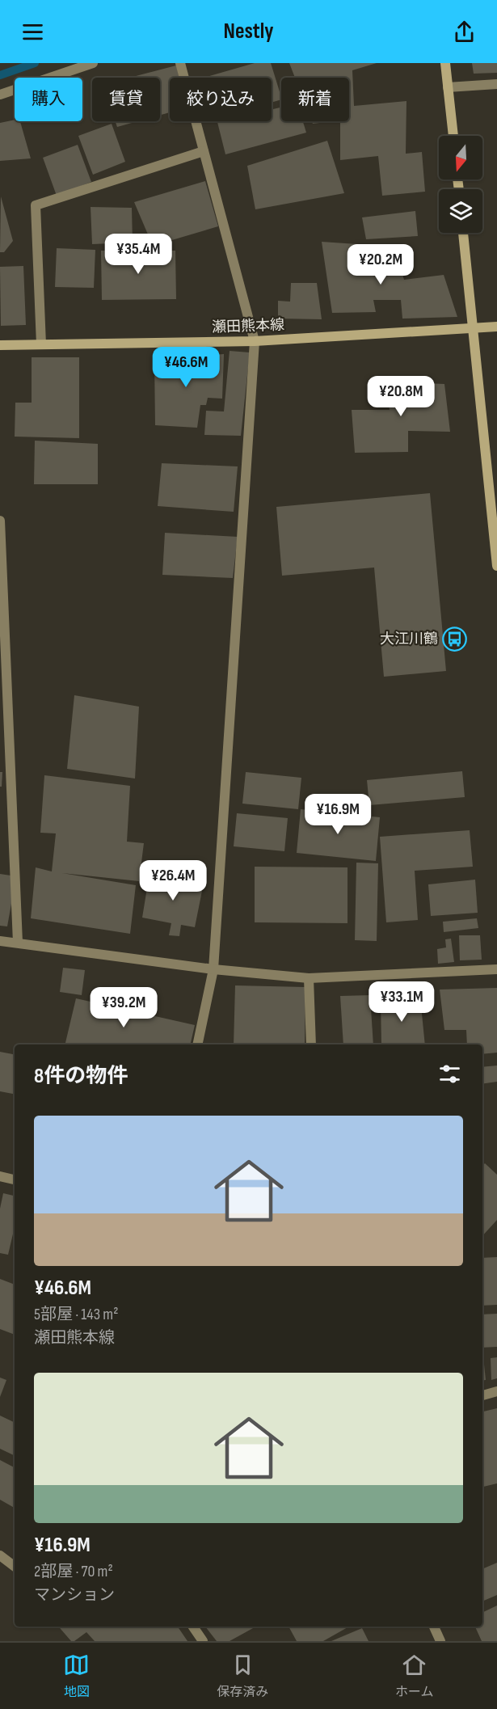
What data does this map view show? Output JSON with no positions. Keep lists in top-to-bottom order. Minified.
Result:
{"streets":{"main road":["瀬田熊本線"]},"places":{"bus stop":["大江川鶴"]},"north":"bottom","page":{"header":"Nestly","chip":["購入","賃貸","絞り込み","新着"],"price":["¥35.4M","¥20.2M","¥46.6M","¥20.8M","¥16.9M","¥26.4M","¥33.1M","¥39.2M"],"heading":"8件の物件","list":[{"name":"¥46.6M","note":"5部屋 · 143 m² · 瀬田熊本線"},{"name":"¥16.9M","note":"2部屋 · 70 m² · マンション"}],"tabs":["地図","保存済み","ホーム"]}}
